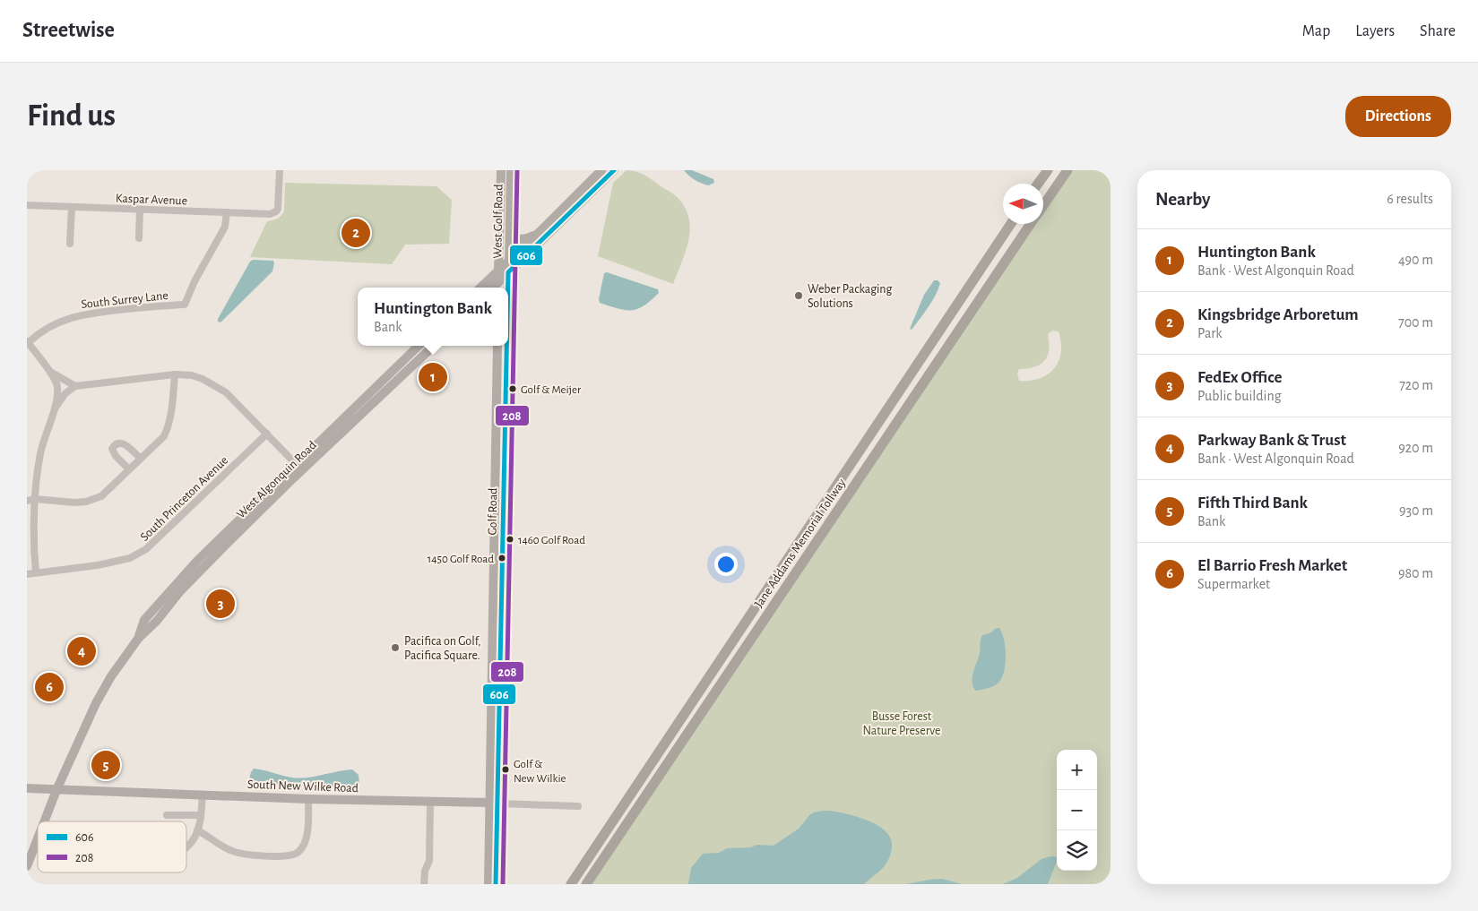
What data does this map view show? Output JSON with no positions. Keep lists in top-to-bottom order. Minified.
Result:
{"streets":{"highway":["Jane Addams Memorial Tollway"],"main road":["West Golf Road","West Algonquin Road","Golf Road","South New Wilke Road"],"street":["Kaspar Avenue","South Surrey Lane","South Princeton Avenue"]},"crossings":[["Kaspar Avenue","South Surrey Lane"],["West Golf Road","Golf Road"],["West Algonquin Road","South New Wilke Road"],["Golf Road","South New Wilke Road"]],"parks":["Busse Forest Nature Preserve"],"places":["Weber Packaging Solutions","Golf & Meijer","1460 Golf Road","1450 Golf Road","Pacifica on Golf, Pacifica Square.","Golf & New Wilkie"],"lines":["transit line 606","transit line 208"],"legend":["606","208"],"north":"left","page":{"header":"Streetwise","nav":["Map","Layers","Share"],"buttons":"Directions","title":"Find us","heading":["Nearby","6 results"],"pins":["2","1","3","4","6","5"],"list":[{"mark":"1","name":"Huntington Bank","note":"Bank · West Algonquin Road","value":"490 m"},{"mark":"2","name":"Kingsbridge Arboretum","note":"Park","value":"700 m"},{"mark":"3","name":"FedEx Office","note":"Public building","value":"720 m"},{"mark":"4","name":"Parkway Bank & Trust","note":"Bank · West Algonquin Road","value":"920 m"},{"mark":"5","name":"Fifth Third Bank","note":"Bank","value":"930 m"},{"mark":"6","name":"El Barrio Fresh Market","note":"Supermarket","value":"980 m"}],"popup":["Huntington Bank","Bank"],"map_buttons":["+","−"]}}
